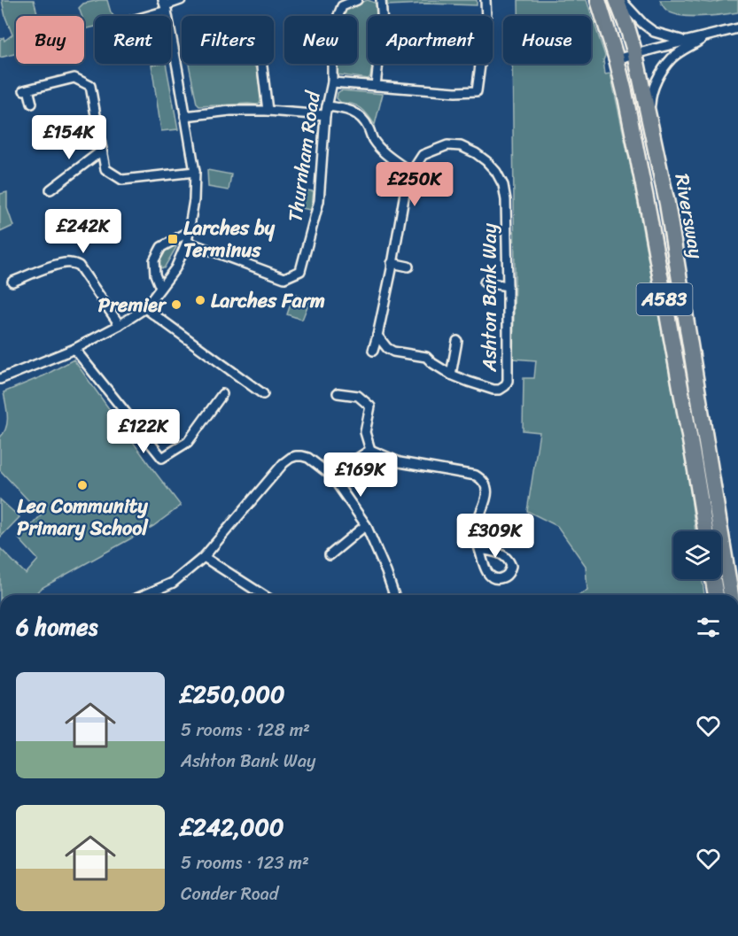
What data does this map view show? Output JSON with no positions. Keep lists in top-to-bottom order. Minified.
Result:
{"streets":{"highway":["Riversway","A583"],"street":["Thurnham Road","Ashton Bank Way"]},"places":{"transit":["Larches by Terminus"],"other":["Larches Farm","Premier","Lea Community Primary School"]},"page":{"chip":["Buy","Rent","Filters","New","Apartment","House"],"price":["£154K","£250K","£242K","£122K","£169K","£309K"],"heading":"6 homes","list":[{"name":"£250,000","note":"5 rooms · 128 m² · Ashton Bank Way"},{"name":"£242,000","note":"5 rooms · 123 m² · Conder Road"}]}}
